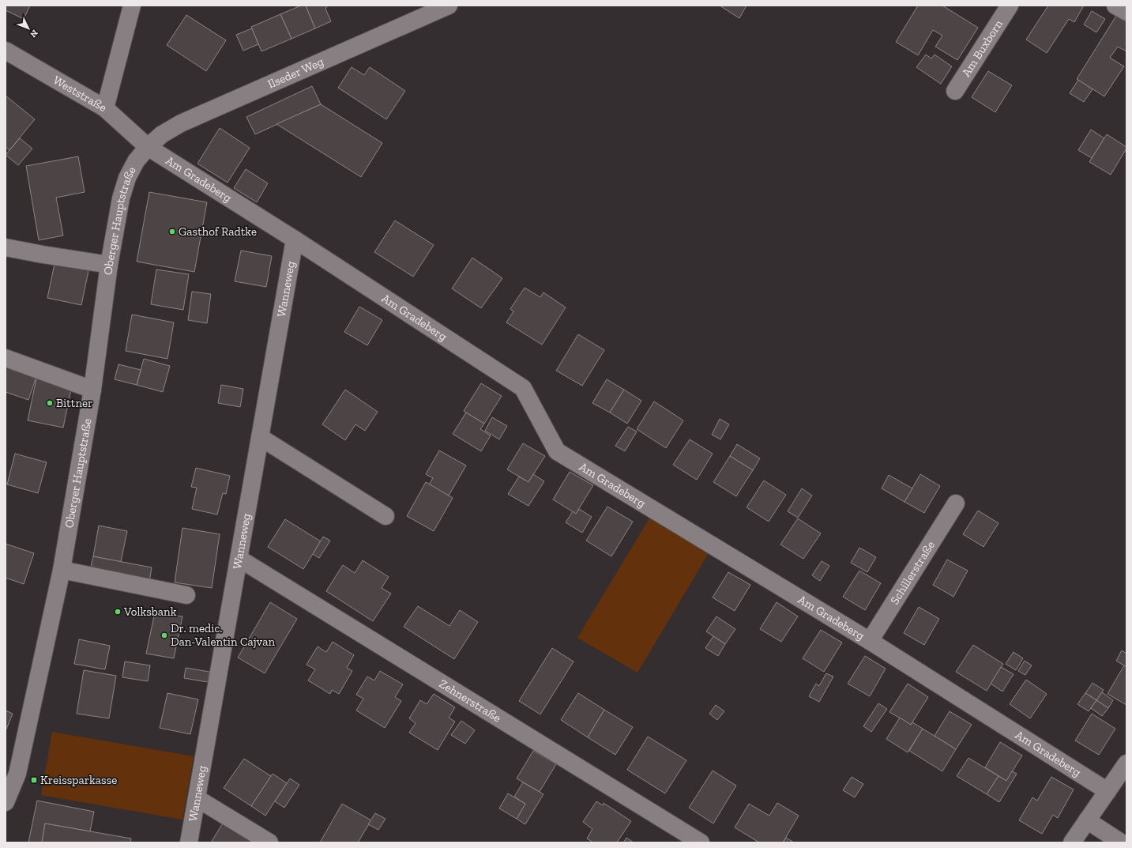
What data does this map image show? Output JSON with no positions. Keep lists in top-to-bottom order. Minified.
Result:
{"streets":{"street":["Am Buxborn","Ilseder Weg","Weststraße","Am Gradeberg","Oberger Hauptstraße","Wanneweg","Schillerstraße","Zehnerstraße"]},"crossings":[["Ilseder Weg","Weststraße"],["Ilseder Weg","Am Gradeberg"],["Ilseder Weg","Oberger Hauptstraße"],["Weststraße","Am Gradeberg"],["Weststraße","Oberger Hauptstraße"],["Am Gradeberg","Oberger Hauptstraße"],["Am Gradeberg","Wanneweg"],["Am Gradeberg","Schillerstraße"],["Wanneweg","Zehnerstraße"]],"places":{"other":["Gasthof Radtke","Bittner","Volksbank","Dr. medic. Dan-Valentin Cajvan"],"transit":["Kreissparkasse"]},"north":"bottom right"}
